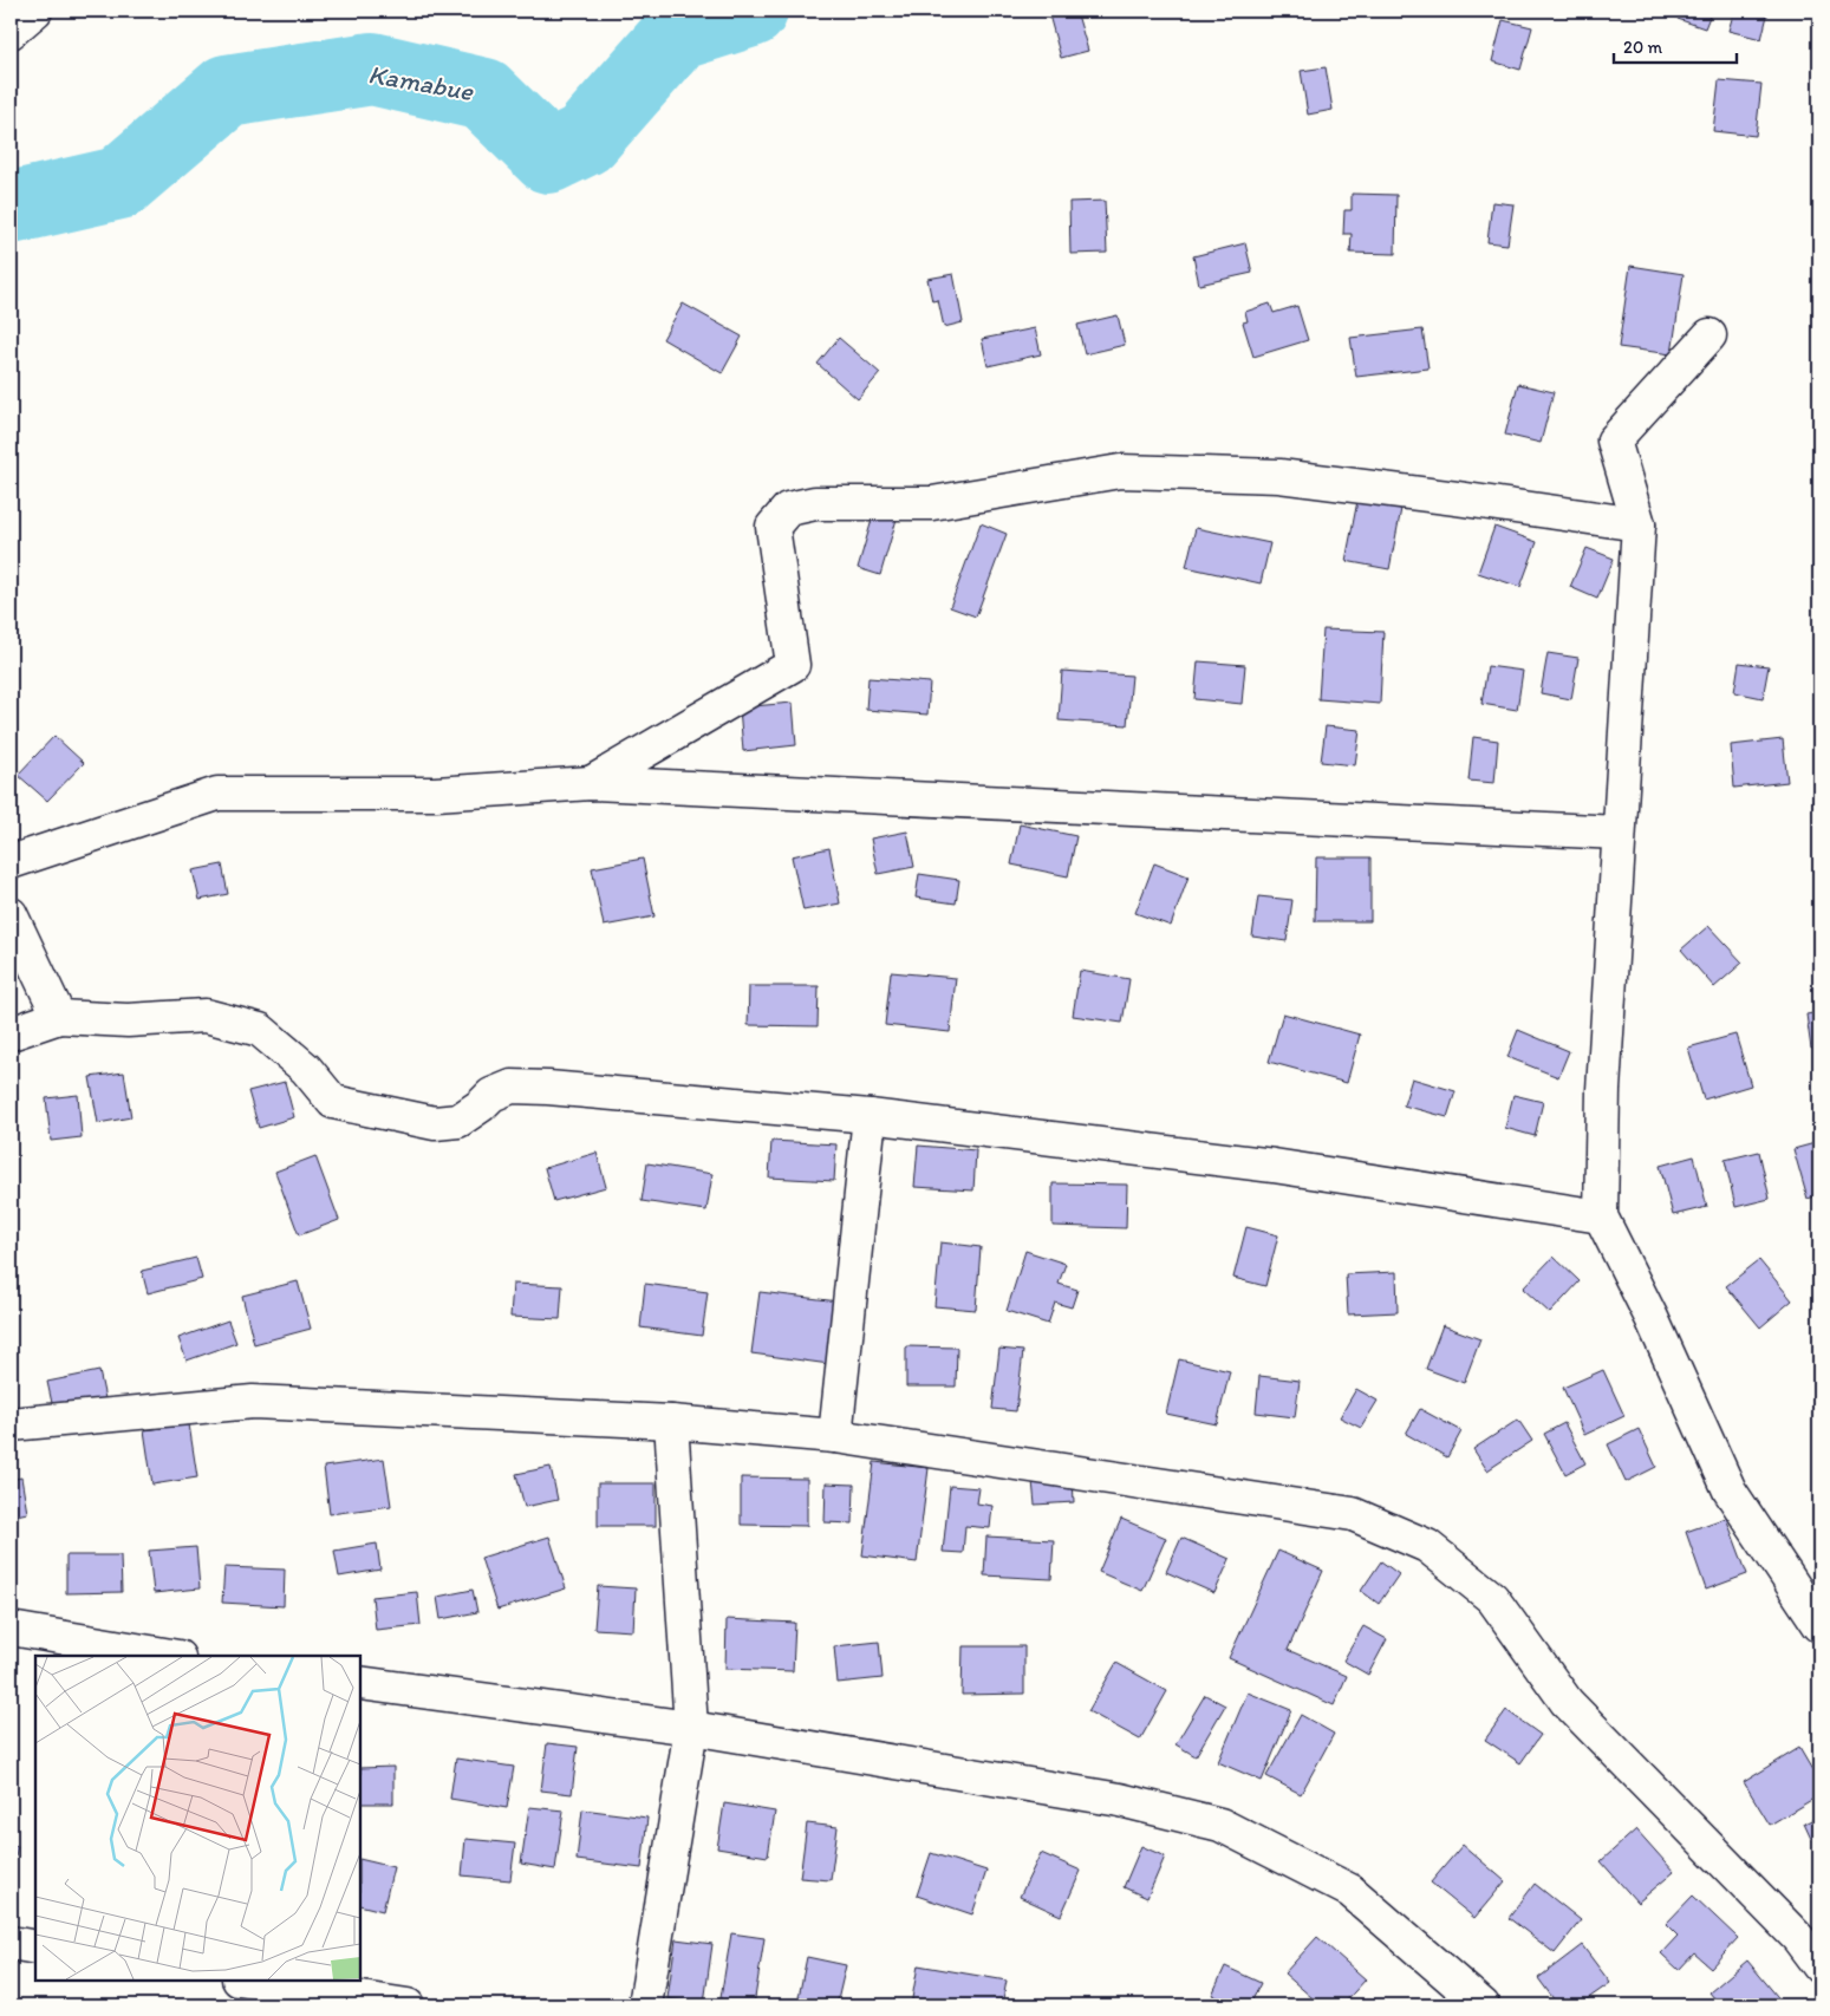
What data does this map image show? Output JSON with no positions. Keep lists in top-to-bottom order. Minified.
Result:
{"water":["Kamabue"],"scale_bar":"20 m"}
